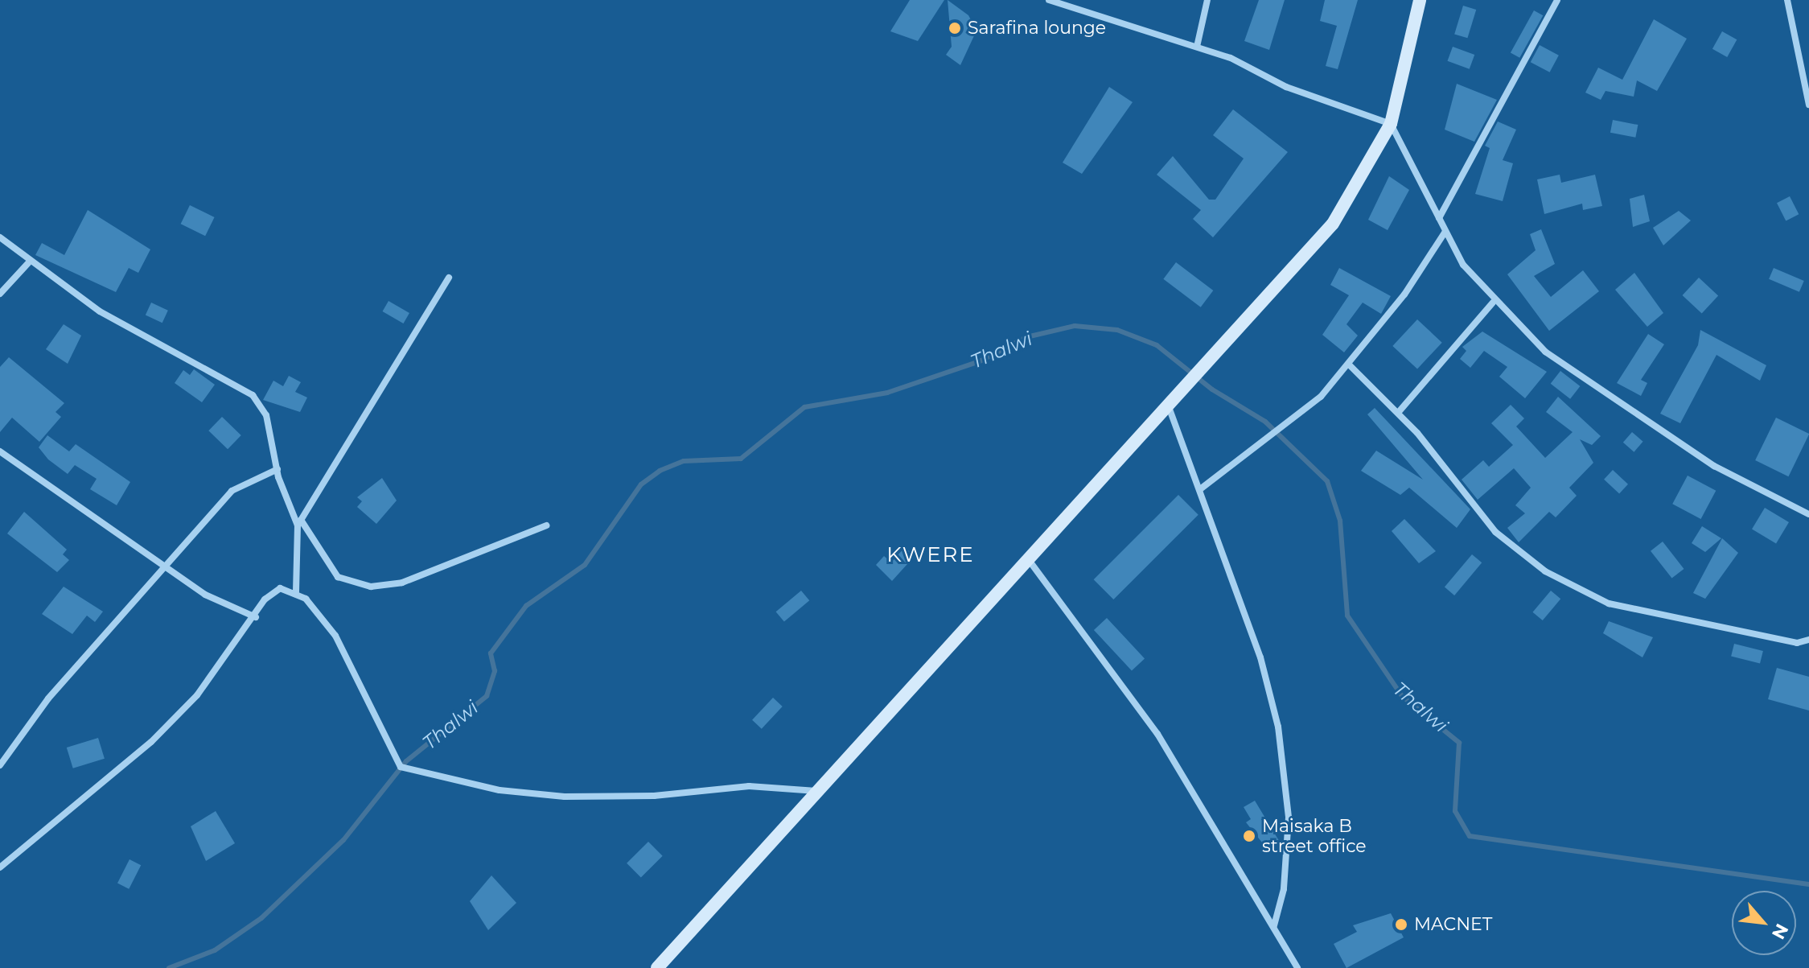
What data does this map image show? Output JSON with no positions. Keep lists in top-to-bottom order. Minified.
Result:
{"districts":["KWERE"],"water":["Thalwi"],"places":["Sarafina lounge","Maisaka B street office","MACNET"],"north":"bottom right"}
